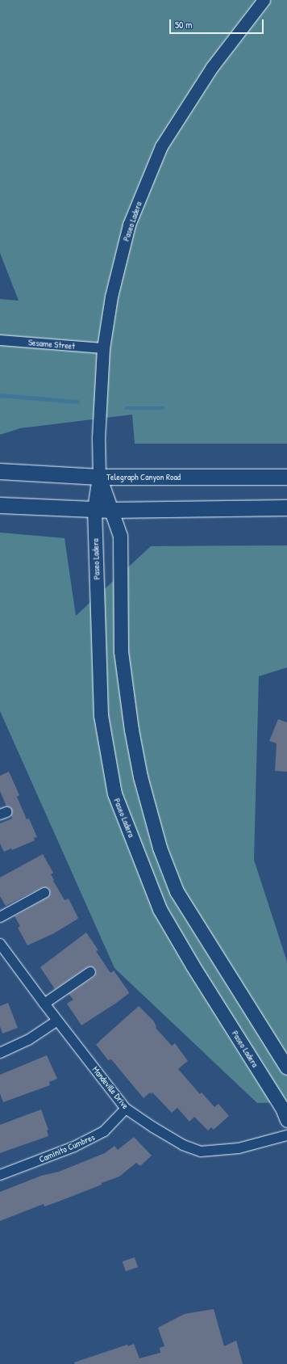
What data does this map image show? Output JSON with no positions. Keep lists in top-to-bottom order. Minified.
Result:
{"streets":{"main road":["Paseo Ladera","Telegraph Canyon Road"],"street":["Sesame Street","Mandeville Drive","Caminito Cumbres"]},"crossings":[["Paseo Ladera","Sesame Street"],["Paseo Ladera","Telegraph Canyon Road"],["Mandeville Drive","Caminito Cumbres"]],"scale_bar":"50 m"}
